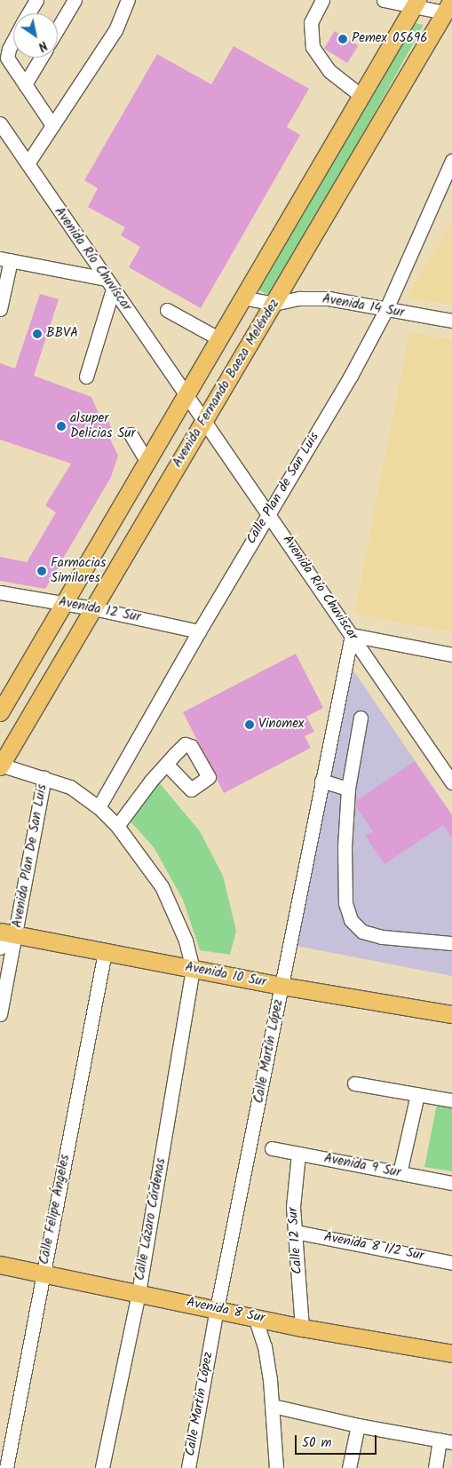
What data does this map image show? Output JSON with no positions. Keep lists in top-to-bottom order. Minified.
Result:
{"streets":{"main road":["Avenida Fernando Baeza Meléndez","Avenida 10 Sur","Avenida 8 Sur"],"street":["Avenida Río Chuvíscar","Avenida 14 Sur","Calle Plan de San Luis","Avenida Río Chuviscar","Avenida 12 Sur","Avenida Plan De San Luis","Calle Martín López","Avenida 9 Sur","Calle Felipe Ángeles","Calle Lázaro Cárdenas","Calle 12 Sur","Avenida 8 1/2 Sur"]},"crossings":[["Avenida Río Chuvíscar","Avenida Río Chuviscar"],["Avenida 14 Sur","Avenida Fernando Baeza Meléndez"],["Avenida 14 Sur","Calle Plan de San Luis"],["Avenida Fernando Baeza Meléndez","Avenida Río Chuviscar"],["Avenida Fernando Baeza Meléndez","Avenida 12 Sur"],["Calle Plan de San Luis","Avenida Río Chuviscar"],["Calle Plan de San Luis","Avenida 12 Sur"],["Avenida Río Chuviscar","Calle Martín López"],["Avenida Plan De San Luis","Avenida 10 Sur"],["Avenida 10 Sur","Calle Martín López"],["Avenida 10 Sur","Calle Felipe Ángeles"],["Avenida 10 Sur","Calle Lázaro Cárdenas"],["Calle Martín López","Avenida 8 Sur"],["Avenida 9 Sur","Calle 12 Sur"],["Calle Felipe Ángeles","Avenida 8 Sur"],["Calle Lázaro Cárdenas","Avenida 8 Sur"],["Calle 12 Sur","Avenida 8 1/2 Sur"],["Calle 12 Sur","Avenida 8 Sur"]],"places":["Pemex 05696","BBVA","alsuper Delicias Sur","Farmacias Similares","Vinomex"],"scale_bar":"50 m","north":"bottom right"}
